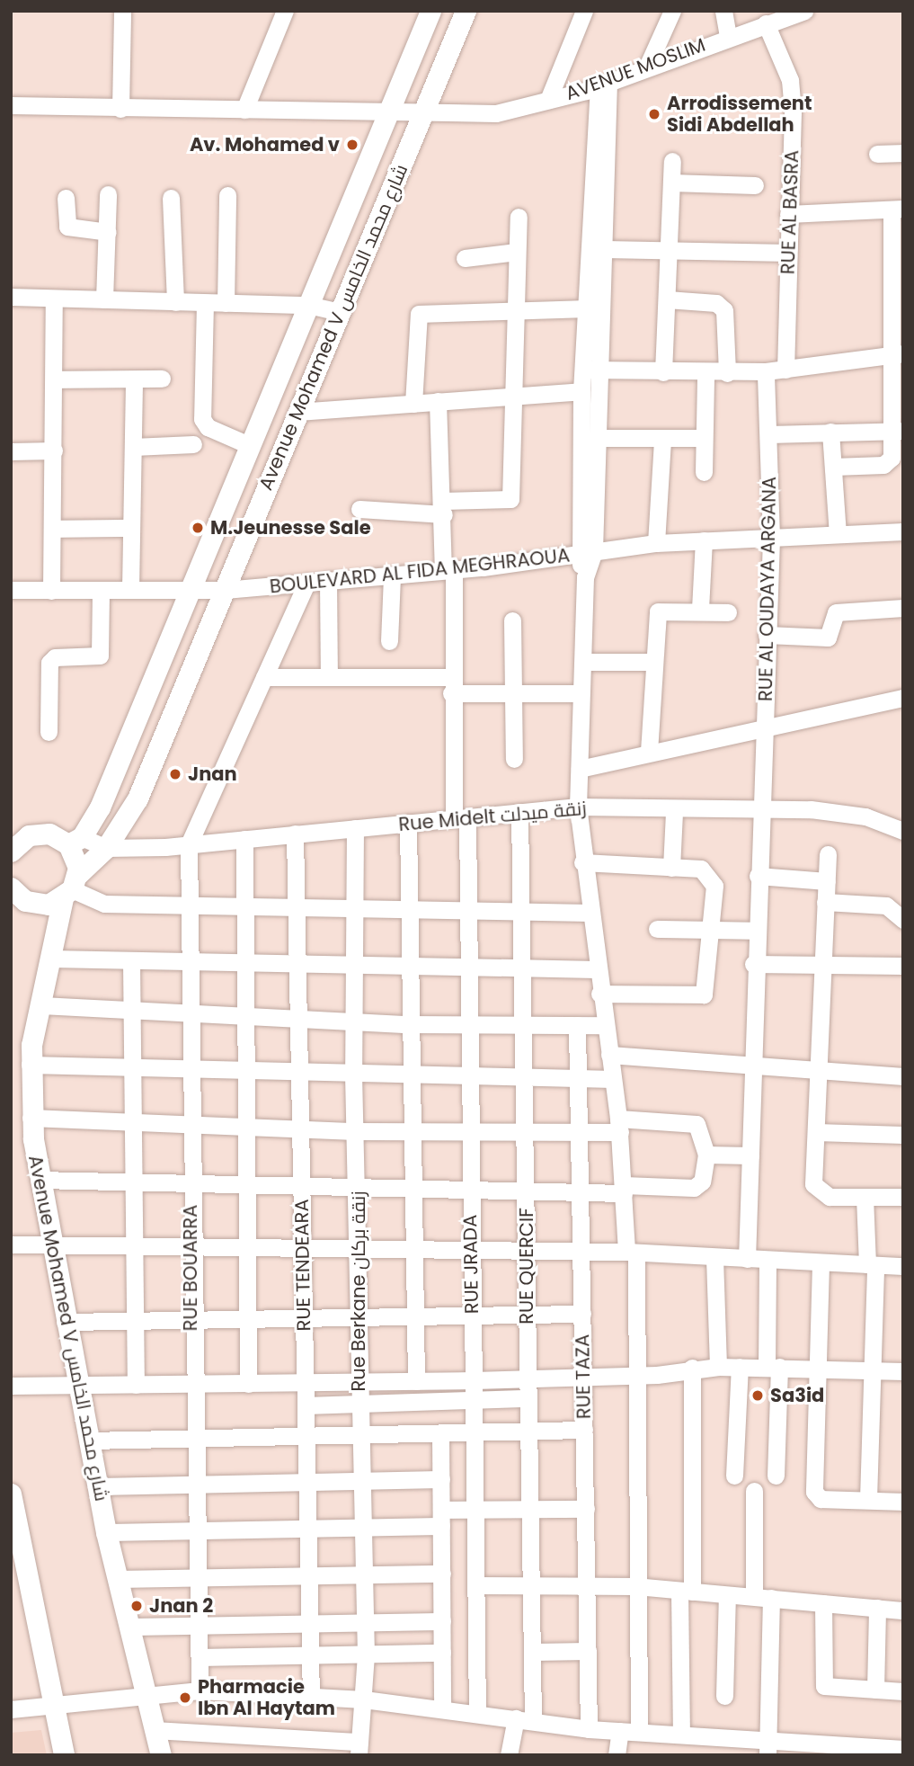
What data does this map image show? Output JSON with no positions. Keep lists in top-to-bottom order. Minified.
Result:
{"streets":{"street":["AVENUE MOSLIM","RUE AL BASRA","Avenue Mohamed V شارع محمد الخامس","BOULEVARD AL FIDA MEGHRAOUA","RUE AL OUDAYA ARGANA","Rue Midelt زنقة ميدلت","RUE JRADA","RUE TENDEARA","RUE QUERCIF","RUE BOUARRA","Rue Berkane زنقة بركان","RUE TAZA"]},"crossings":[["AVENUE MOSLIM","RUE AL BASRA"],["AVENUE MOSLIM","Avenue Mohamed V شارع محمد الخامس"],["Avenue Mohamed V شارع محمد الخامس","BOULEVARD AL FIDA MEGHRAOUA"],["Avenue Mohamed V شارع محمد الخامس","Rue Midelt زنقة ميدلت"],["BOULEVARD AL FIDA MEGHRAOUA","RUE AL OUDAYA ARGANA"],["BOULEVARD AL FIDA MEGHRAOUA","RUE JRADA"],["RUE AL OUDAYA ARGANA","Rue Midelt زنقة ميدلت"],["Rue Midelt زنقة ميدلت","RUE JRADA"],["Rue Midelt زنقة ميدلت","RUE TENDEARA"],["Rue Midelt زنقة ميدلت","RUE QUERCIF"],["Rue Midelt زنقة ميدلت","RUE BOUARRA"],["Rue Midelt زنقة ميدلت","Rue Berkane زنقة بركان"]],"places":["Arrodissement Sidi Abdellah","Av. Mohamed v","M.Jeunesse Sale","Jnan","Sa3id","Jnan 2","Pharmacie Ibn Al Haytam"]}
